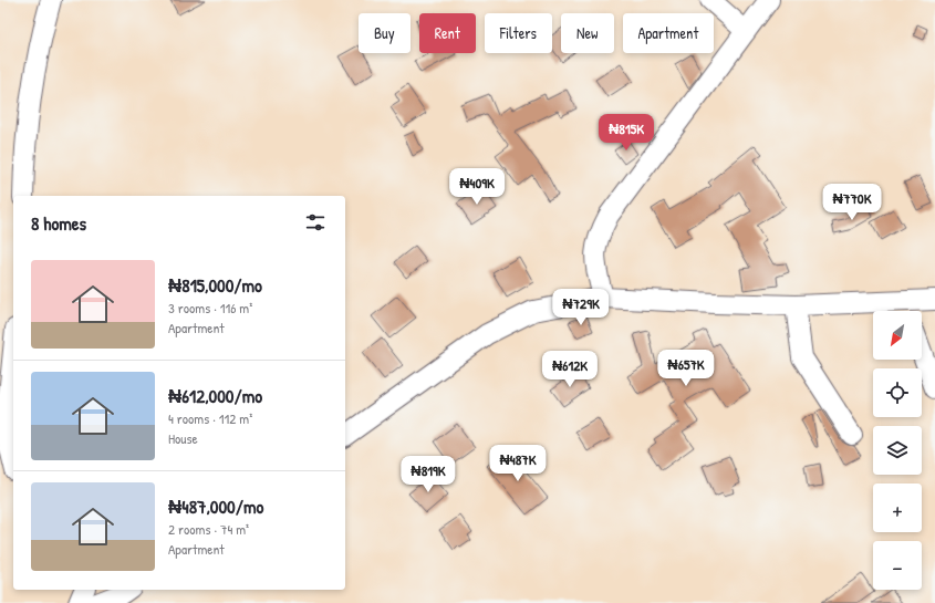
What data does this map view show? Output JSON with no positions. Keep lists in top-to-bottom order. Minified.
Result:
{"north":"bottom left","page":{"chip":["Buy","Rent","Filters","New","Apartment"],"price":["₦815K","₦409K","₦770K","₦729K","₦657K","₦612K","₦487K","₦819K"],"heading":"8 homes","list":[{"name":"₦815,000/mo","note":"3 rooms · 116 m² · Apartment"},{"name":"₦612,000/mo","note":"4 rooms · 112 m² · House"},{"name":"₦487,000/mo","note":"2 rooms · 74 m² · Apartment"}],"map_buttons":["+","−"]}}
